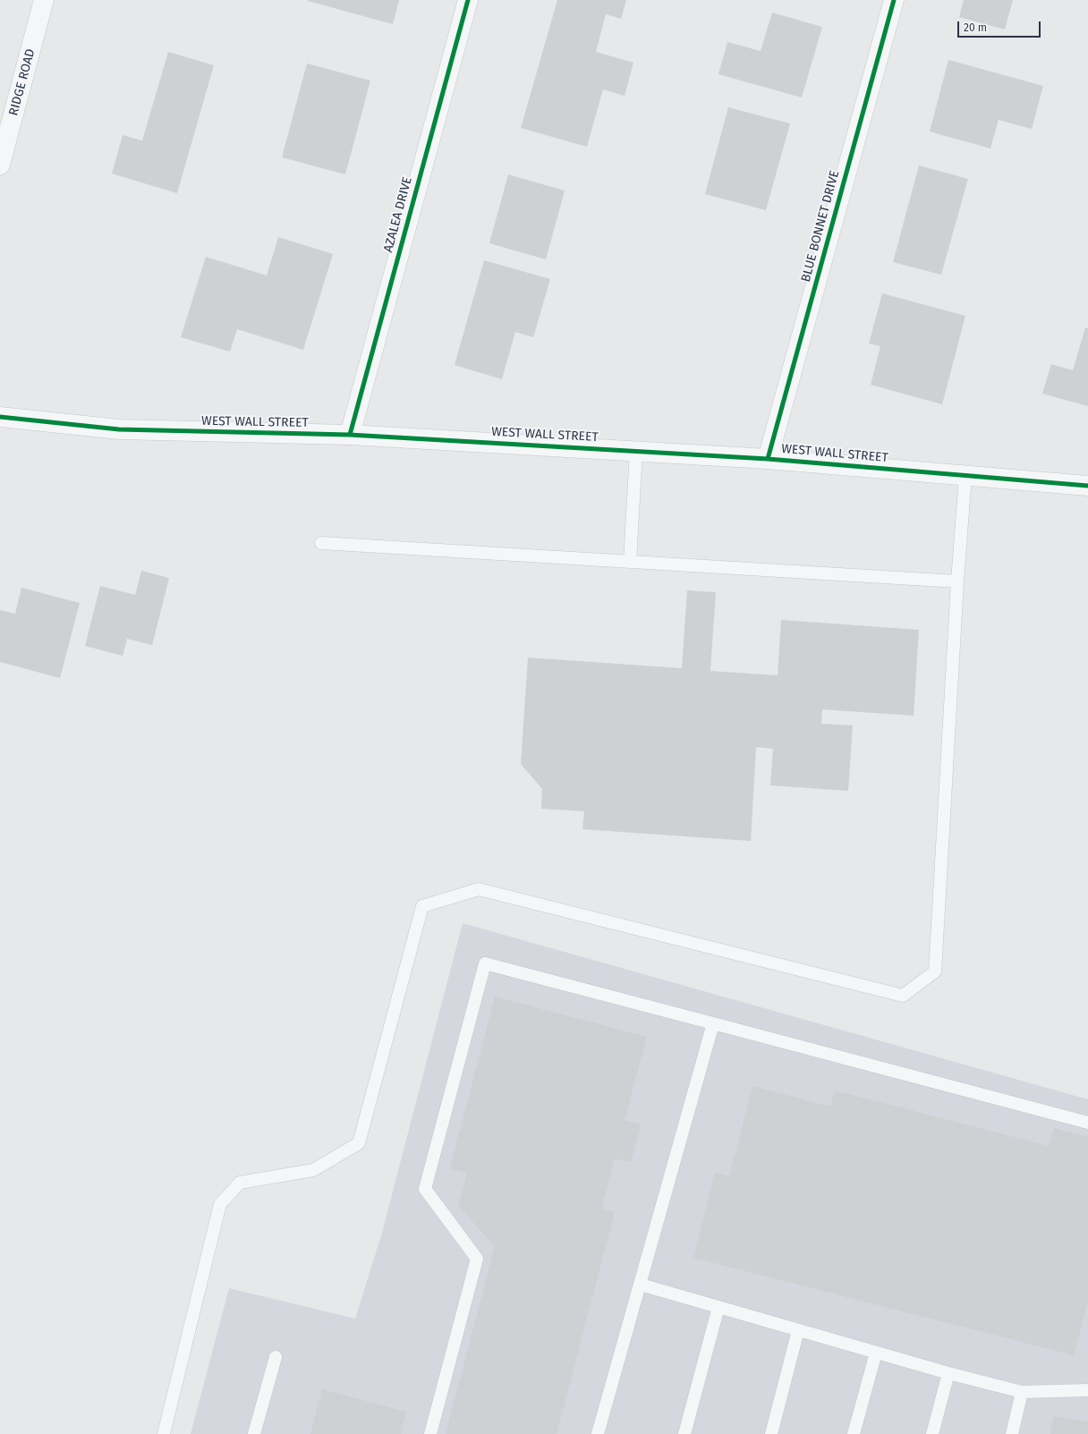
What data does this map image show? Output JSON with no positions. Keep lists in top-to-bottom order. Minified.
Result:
{"streets":{"street":["RIDGE ROAD","AZALEA DRIVE","BLUE BONNET DRIVE","WEST WALL STREET"]},"crossings":[["AZALEA DRIVE","WEST WALL STREET"],["BLUE BONNET DRIVE","WEST WALL STREET"]],"scale_bar":"20 m"}
